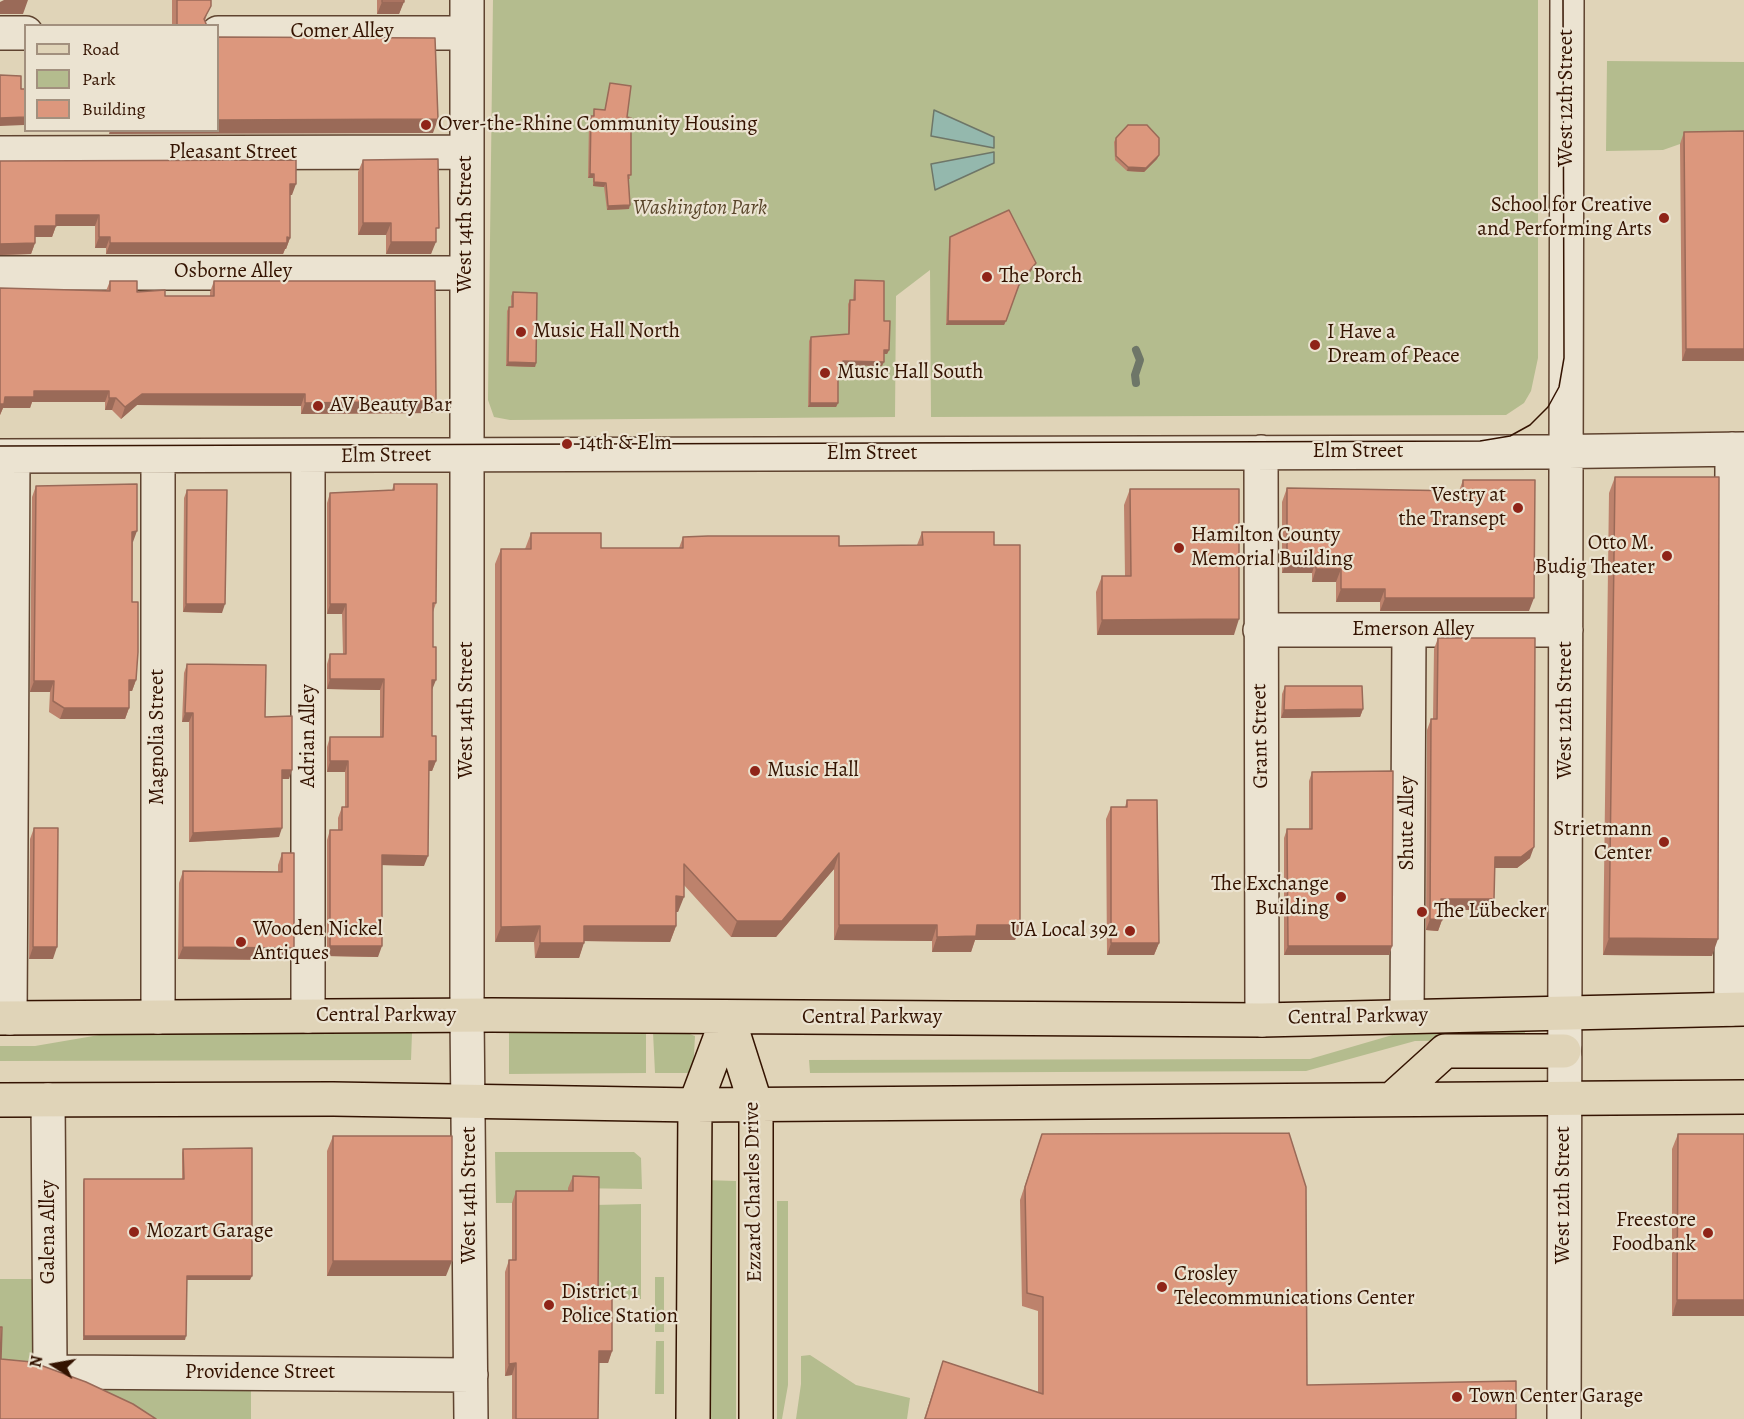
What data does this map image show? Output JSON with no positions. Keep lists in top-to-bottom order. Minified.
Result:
{"streets":{"main road":["Central Parkway","Ezzard Charles Drive"],"street":["Comer Alley","West 12th Street","Pleasant Street","West 14th Street","Osborne Alley","Elm Street","Emerson Alley","Adrian Alley","Grant Street","Magnolia Street","Shute Alley","Galena Alley","Providence Street"]},"crossings":[["Comer Alley","West 14th Street"],["West 12th Street","Elm Street"],["West 12th Street","Emerson Alley"],["West 12th Street","Central Parkway"],["Pleasant Street","West 14th Street"],["West 14th Street","Osborne Alley"],["West 14th Street","Elm Street"],["West 14th Street","Central Parkway"],["West 14th Street","Providence Street"],["Elm Street","Adrian Alley"],["Elm Street","Grant Street"],["Elm Street","Magnolia Street"],["Emerson Alley","Grant Street"],["Emerson Alley","Shute Alley"],["Adrian Alley","Central Parkway"],["Grant Street","Central Parkway"],["Magnolia Street","Central Parkway"],["Shute Alley","Central Parkway"],["Central Parkway","Ezzard Charles Drive"],["Galena Alley","Providence Street"]],"parks":["Washington Park"],"places":["Over-the-Rhine Community Housing","School for Creative and Performing Arts","The Porch","Music Hall North","I Have a Dream of Peace","Music Hall South","AV Beauty Bar","14th & Elm","Vestry at the Transept","Hamilton County Memorial Building","Otto M. Budig Theater","Music Hall","Strietmann Center","The Exchange Building","The Lübecker","UA Local 392","Wooden Nickel Antiques","Mozart Garage","Freestore Foodbank","Crosley Telecommunications Center","District 1 Police Station","Town Center Garage"],"legend":["Road","Park","Building"],"north":"left"}
